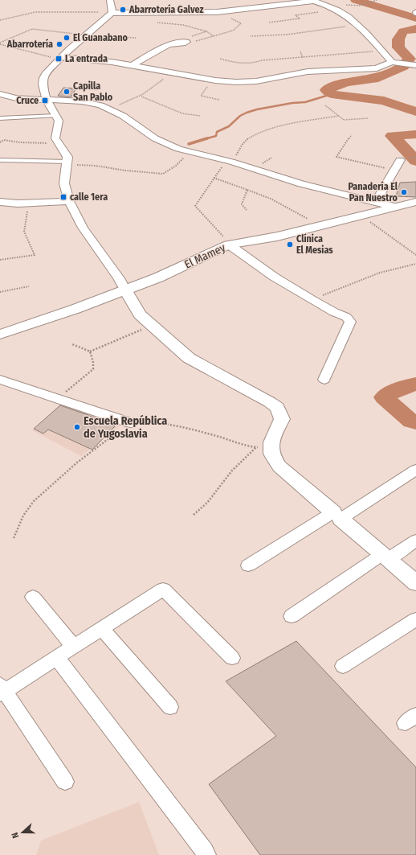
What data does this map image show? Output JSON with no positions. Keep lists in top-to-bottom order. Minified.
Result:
{"streets":{"street":["El Mamey"]},"places":{"other":["Abarrotería Galvez","El Guanabano","Abarrotería","Capilla San Pablo","Panadería El Pan Nuestro","Clínica El Mesias","Escuela República de Yugoslavia"],"transit":["La entrada","Cruce","calle 1era"]},"north":"left"}
